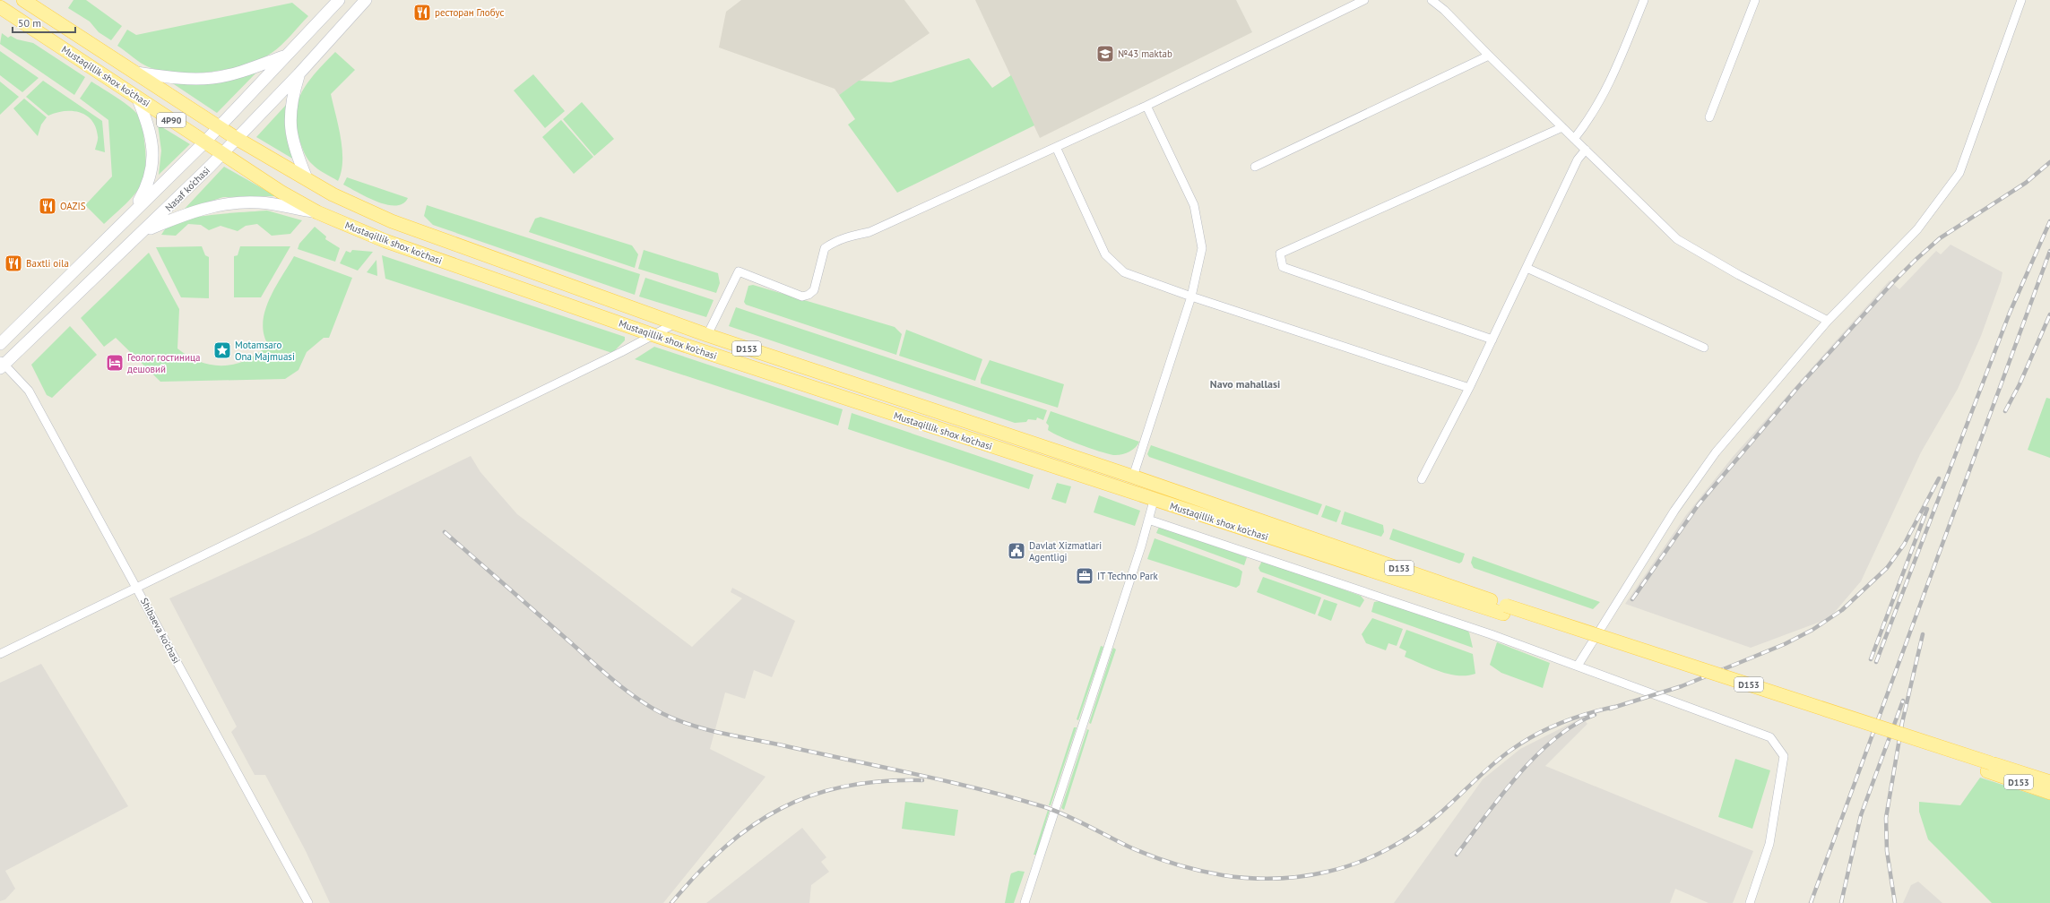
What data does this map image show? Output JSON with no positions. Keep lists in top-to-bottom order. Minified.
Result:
{"streets":{"main road":["Mustaqillik shox ko'chasi","4P90","Nasaf ko‘chasi","D153"],"street":["Shibaeva ko'chasi"]},"crossings":[["Mustaqillik shox ko'chasi","Nasaf ko‘chasi"],["Mustaqillik shox ko'chasi","D153"],["Nasaf ko‘chasi","Shibaeva ko'chasi"]],"districts":["Navo mahallasi"],"places":{"restaurant":["ресторан Глобус","OAZIS","Baxtli oila"],"school or university":["№43 maktab"],"place":["Motamsaro Ona Majmuasi"],"hotel":["Геолог гостиница дешовий"],"public building":["Davlat Xizmatlari Agentligi"],"office":["IT Techno Park"]},"scale_bar":"50 m"}
